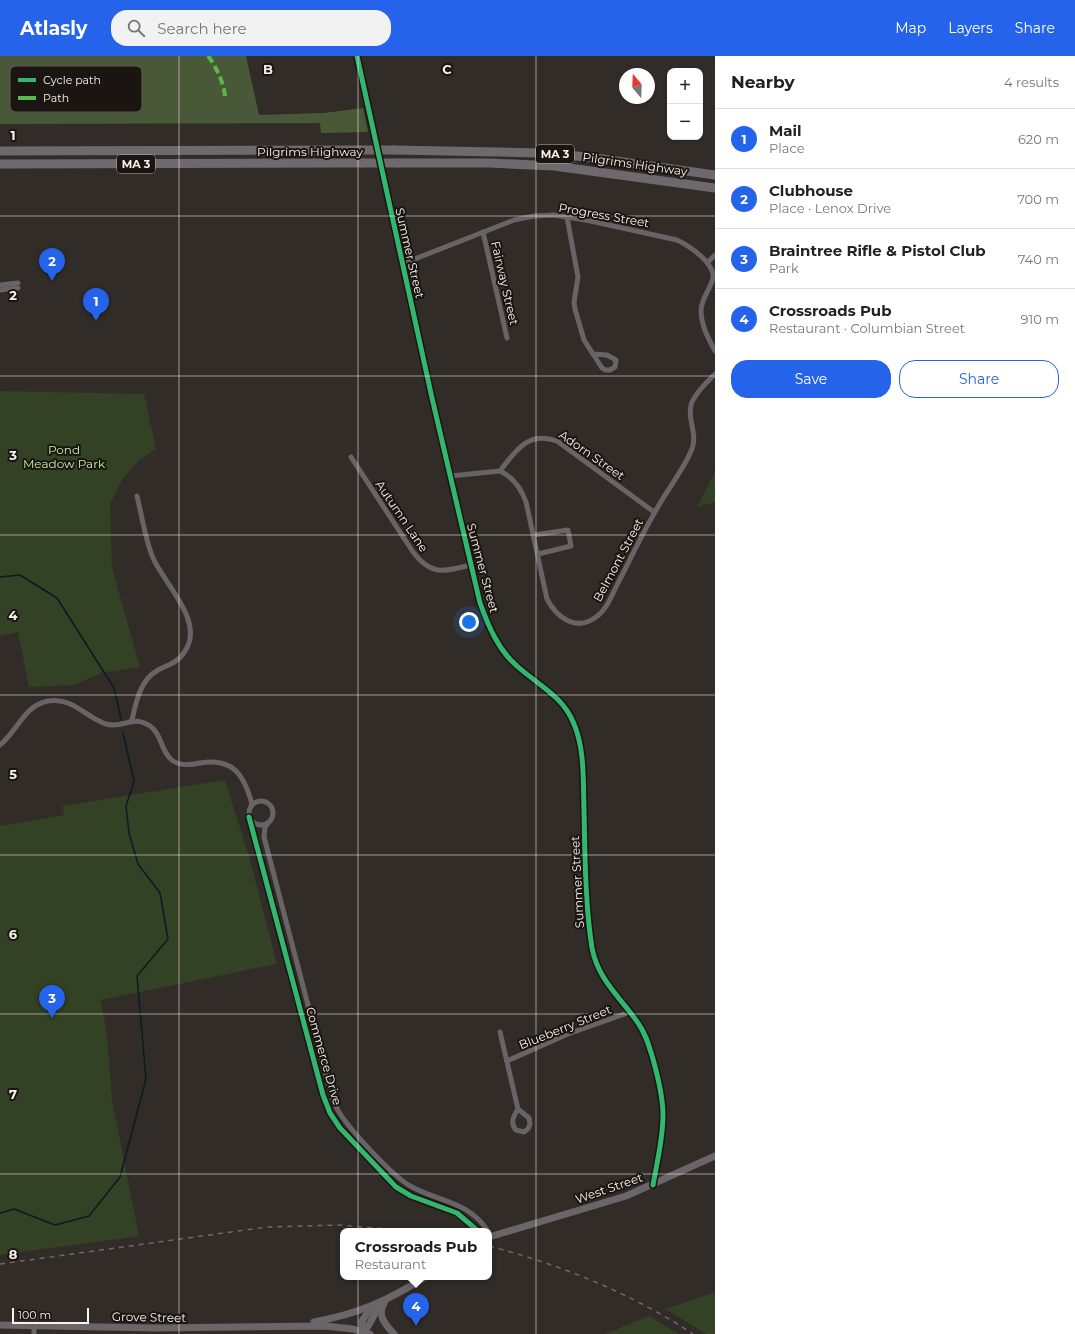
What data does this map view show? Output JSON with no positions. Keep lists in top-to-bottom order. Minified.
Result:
{"streets":{"highway":["Pilgrims Highway","MA 3"],"main road":["West Street","Grove Street"],"street":["Progress Street","Summer Street","Fairway Street","Adorn Street","Autumn Lane","Belmont Street","Blueberry Street","Commerce Drive"]},"crossings":[["Progress Street","Summer Street"],["Progress Street","Fairway Street"],["Summer Street","Autumn Lane"],["Summer Street","Blueberry Street"],["Summer Street","West Street"],["Adorn Street","Belmont Street"]],"parks":["Pond Meadow Park"],"legend":["Cycle path","Path"],"scale_bar":"100 m","north":"top","page":{"header":"Atlasly","search":"Search here","nav":["Map","Layers","Share"],"heading":["Nearby","4 results"],"map_buttons":["+","−"],"list":[{"mark":"1","name":"Mail","note":"Place","value":"620 m"},{"mark":"2","name":"Clubhouse","note":"Place · Lenox Drive","value":"700 m"},{"mark":"3","name":"Braintree Rifle & Pistol Club","note":"Park","value":"740 m"},{"mark":"4","name":"Crossroads Pub","note":"Restaurant · Columbian Street","value":"910 m"}],"pins":["2","1","3","4"],"buttons":["Save","Share"],"popup":["Crossroads Pub","Restaurant"],"scale":"100 m"},"grid":{"columns":["B","C"],"rows":["1","2","3","4","5","6","7","8"]}}
